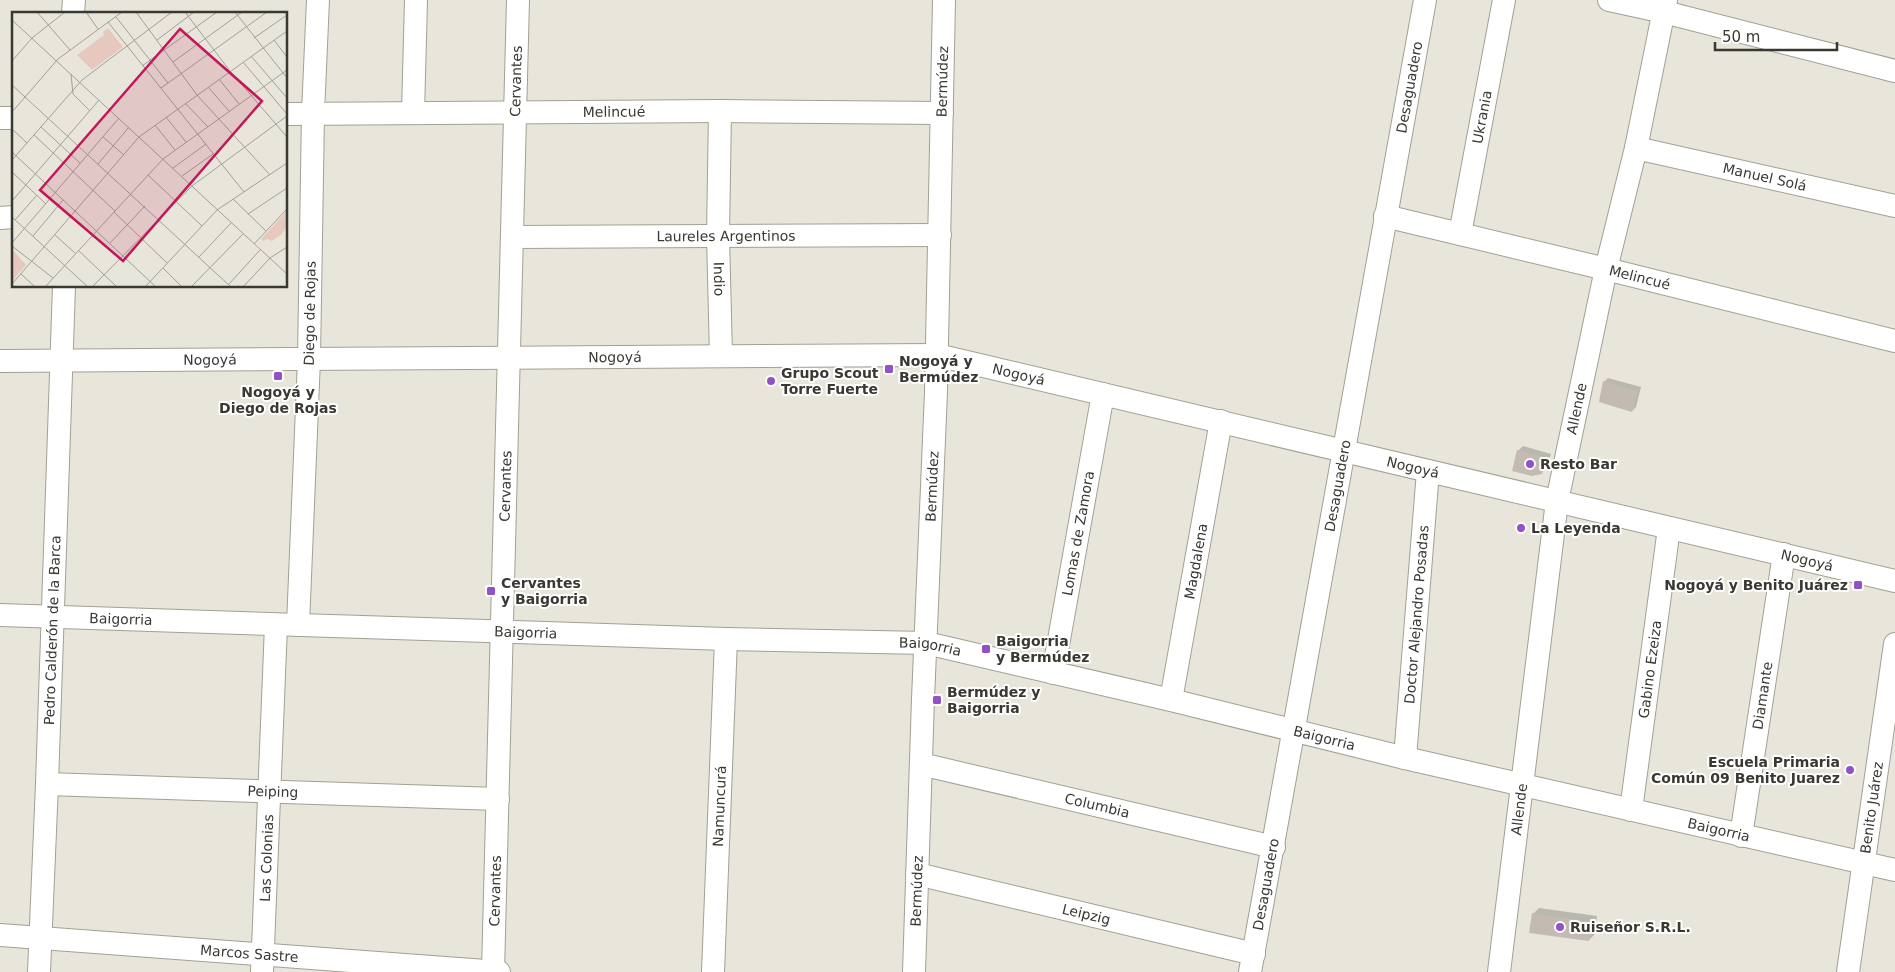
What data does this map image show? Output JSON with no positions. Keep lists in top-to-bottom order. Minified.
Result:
{"streets":{"street":["Cervantes","Bermúdez","Desaguadero","Melincué","Ukrania","Manuel Solá","Laureles Argentinos","Indio","Diego de Rojas","Nogoyá","Allende","Lomas de Zamora","Magdalena","Doctor Alejandro Posadas","Baigorria","Pedro Calderón de la Barca","Gabino Ezeiza","Diamante","Peiping","Namuncurá","Columbia","Benito Juárez","Las Colonias","Leipzig","Marcos Sastre"]},"crossings":[["Cervantes","Melincué"],["Cervantes","Laureles Argentinos"],["Cervantes","Nogoyá"],["Cervantes","Baigorria"],["Cervantes","Peiping"],["Cervantes","Marcos Sastre"],["Bermúdez","Melincué"],["Bermúdez","Laureles Argentinos"],["Bermúdez","Nogoyá"],["Bermúdez","Baigorria"],["Bermúdez","Columbia"],["Bermúdez","Leipzig"],["Desaguadero","Melincué"],["Desaguadero","Nogoyá"],["Desaguadero","Baigorria"],["Desaguadero","Columbia"],["Desaguadero","Leipzig"],["Melincué","Ukrania"],["Melincué","Indio"],["Melincué","Diego de Rojas"],["Melincué","Allende"],["Manuel Solá","Allende"],["Laureles Argentinos","Indio"],["Indio","Nogoyá"],["Diego de Rojas","Nogoyá"],["Diego de Rojas","Baigorria"],["Diego de Rojas","Las Colonias"],["Nogoyá","Allende"],["Nogoyá","Lomas de Zamora"],["Nogoyá","Magdalena"],["Nogoyá","Doctor Alejandro Posadas"],["Nogoyá","Pedro Calderón de la Barca"],["Nogoyá","Gabino Ezeiza"],["Nogoyá","Diamante"],["Allende","Baigorria"],["Lomas de Zamora","Baigorria"],["Magdalena","Baigorria"],["Doctor Alejandro Posadas","Baigorria"],["Baigorria","Pedro Calderón de la Barca"],["Baigorria","Gabino Ezeiza"],["Baigorria","Diamante"],["Baigorria","Namuncurá"],["Baigorria","Benito Juárez"],["Baigorria","Las Colonias"],["Pedro Calderón de la Barca","Peiping"],["Pedro Calderón de la Barca","Marcos Sastre"],["Peiping","Las Colonias"],["Las Colonias","Marcos Sastre"]],"places":{"transit":["Nogoyá y Bermúdez","Nogoyá y Diego de Rojas","Nogoyá y Benito Juárez","Cervantes y Baigorria","Baigorria y Bermúdez","Bermúdez y Baigorria"],"other":["Grupo Scout Torre Fuerte","Resto Bar","La Leyenda","Escuela Primaria Común 09 Benito Juarez","Ruiseñor S.R.L."]},"scale_bar":"50 m"}
